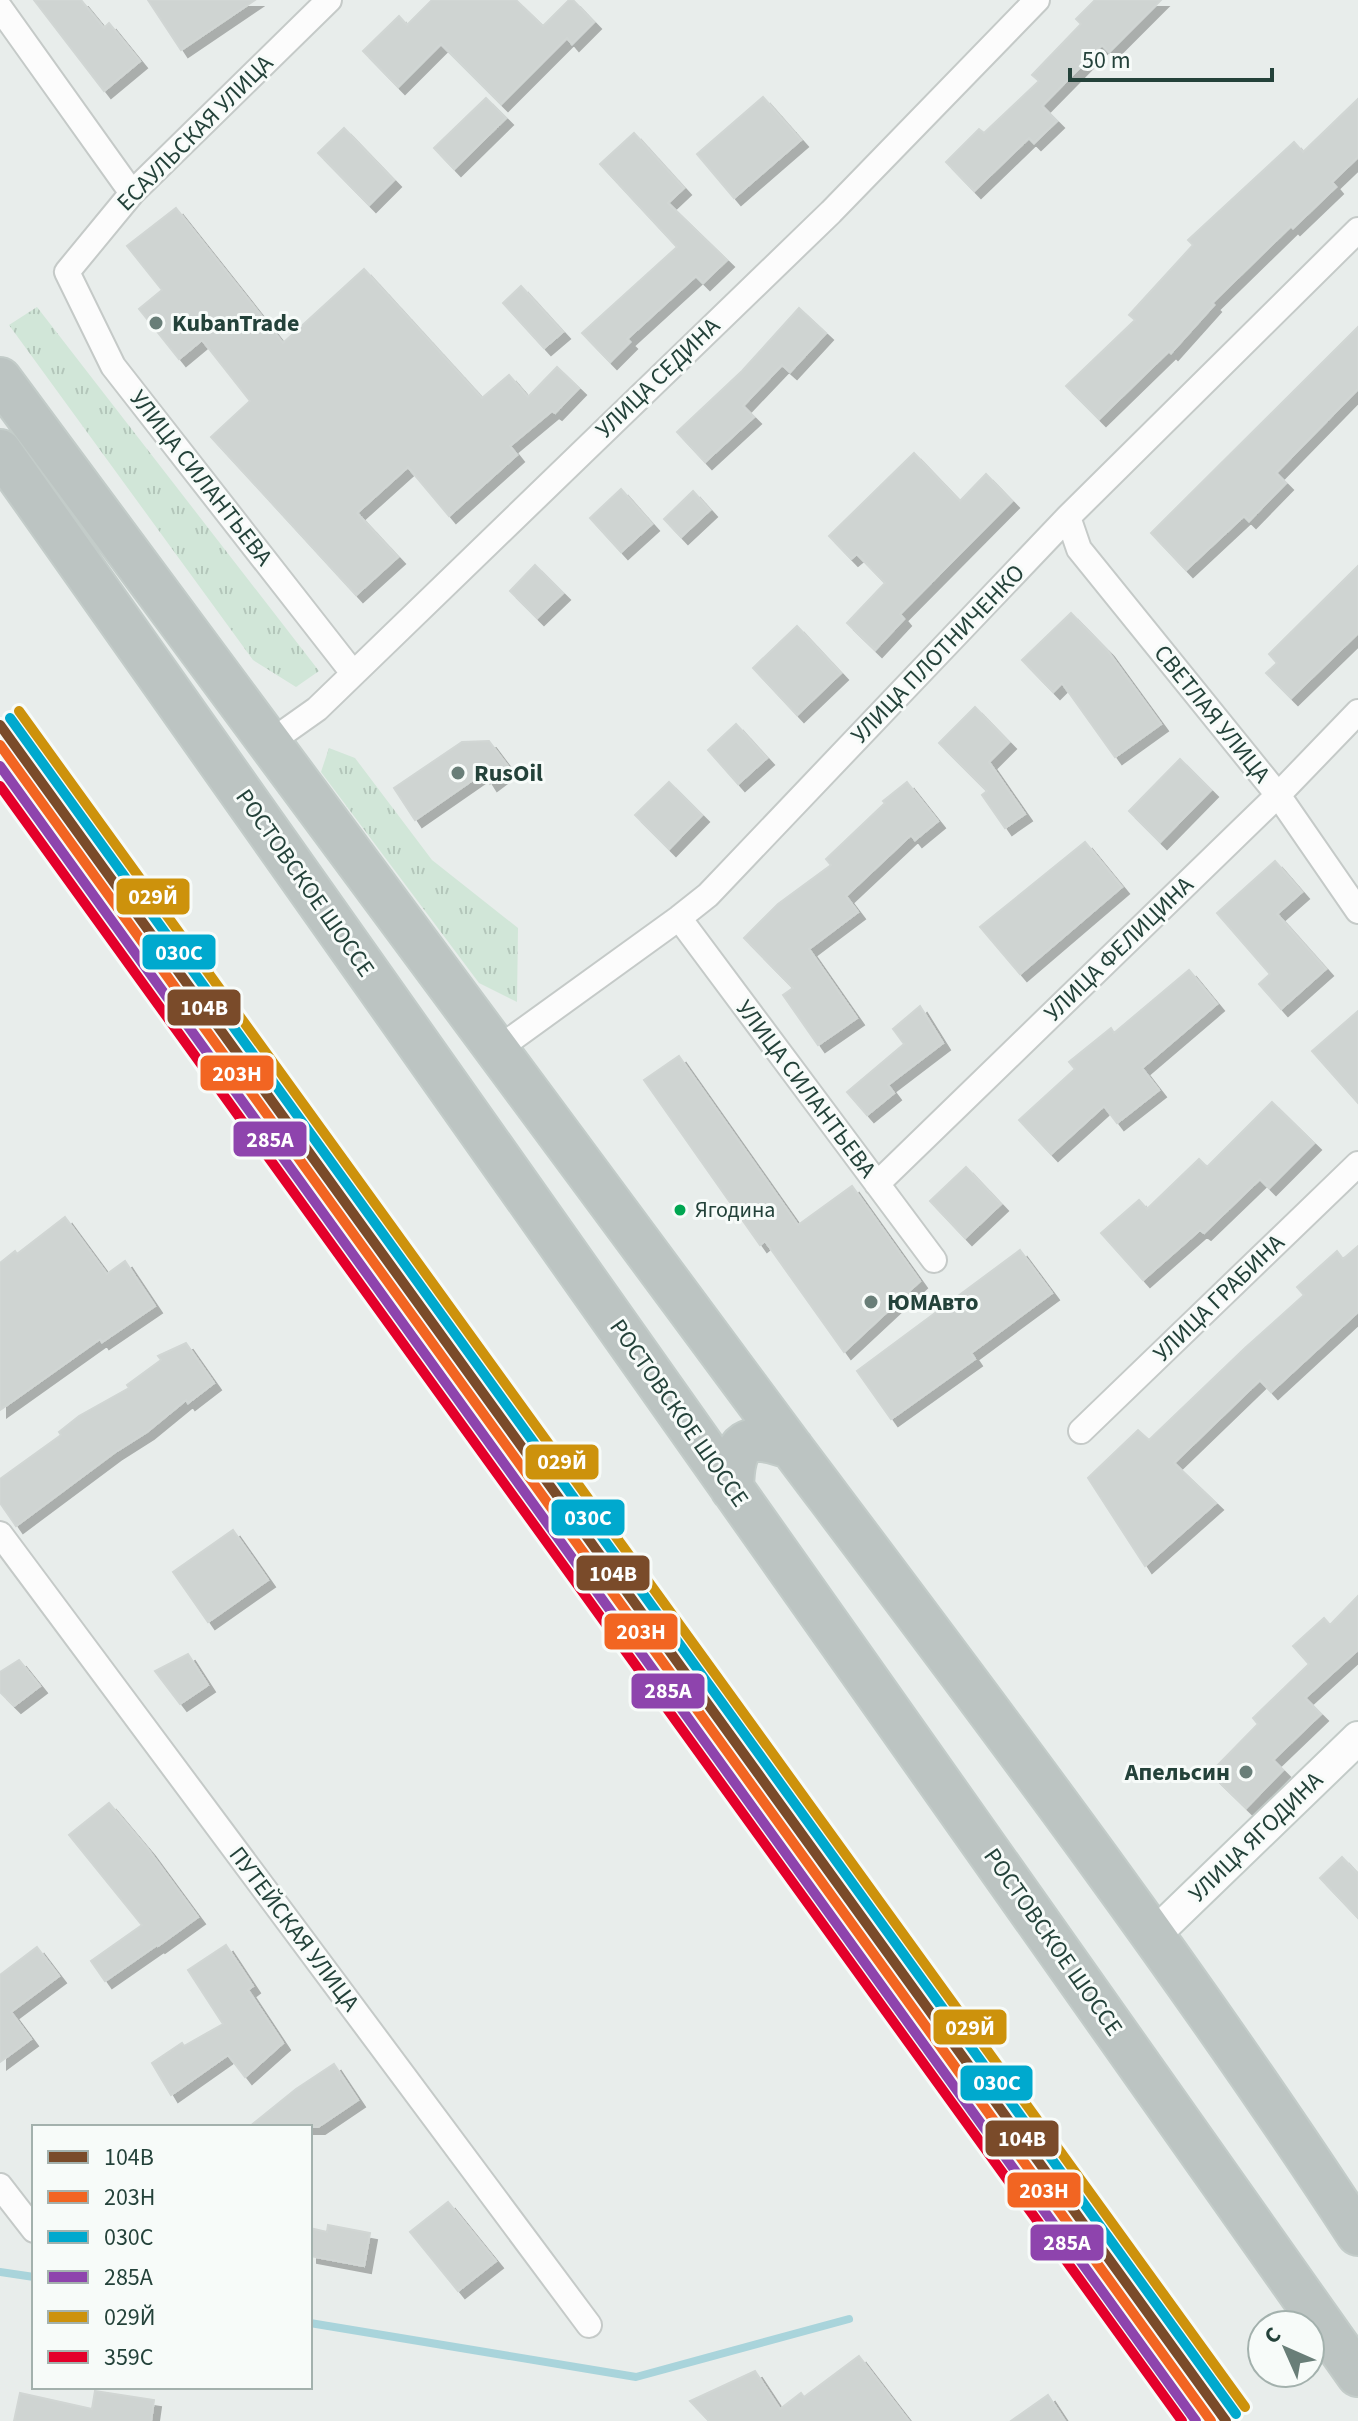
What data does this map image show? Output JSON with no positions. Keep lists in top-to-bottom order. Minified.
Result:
{"streets":{"highway":["РОСТОВСКОЕ ШОССЕ"],"street":["ЕСАУЛЬСКАЯ УЛИЦА","УЛИЦА СЕДИНА","УЛИЦА СИЛАНТЬЕВА","УЛИЦА ПЛОТНИЧЕНКО","СВЕТЛАЯ УЛИЦА","УЛИЦА ФЕЛИЦИНА","УЛИЦА ГРАБИНА","УЛИЦА ЯГОДИНА","ПУТЕЙСКАЯ УЛИЦА"]},"crossings":[["ЕСАУЛЬСКАЯ УЛИЦА","УЛИЦА СИЛАНТЬЕВА"],["УЛИЦА СЕДИНА","УЛИЦА СИЛАНТЬЕВА"],["УЛИЦА СИЛАНТЬЕВА","УЛИЦА ПЛОТНИЧЕНКО"],["УЛИЦА СИЛАНТЬЕВА","УЛИЦА ФЕЛИЦИНА"],["УЛИЦА ПЛОТНИЧЕНКО","СВЕТЛАЯ УЛИЦА"],["СВЕТЛАЯ УЛИЦА","УЛИЦА ФЕЛИЦИНА"]],"places":["KubanTrade","RusOil","Ягодина","ЮМАвто","Апельсин"],"lines":["transit line 029Й","transit line 030C","transit line 104В","transit line 203Н","transit line 285А","transit line 359С"],"legend":["104В","203Н","030C","285А","029Й","359С"],"scale_bar":"50 m","north":"top left"}
